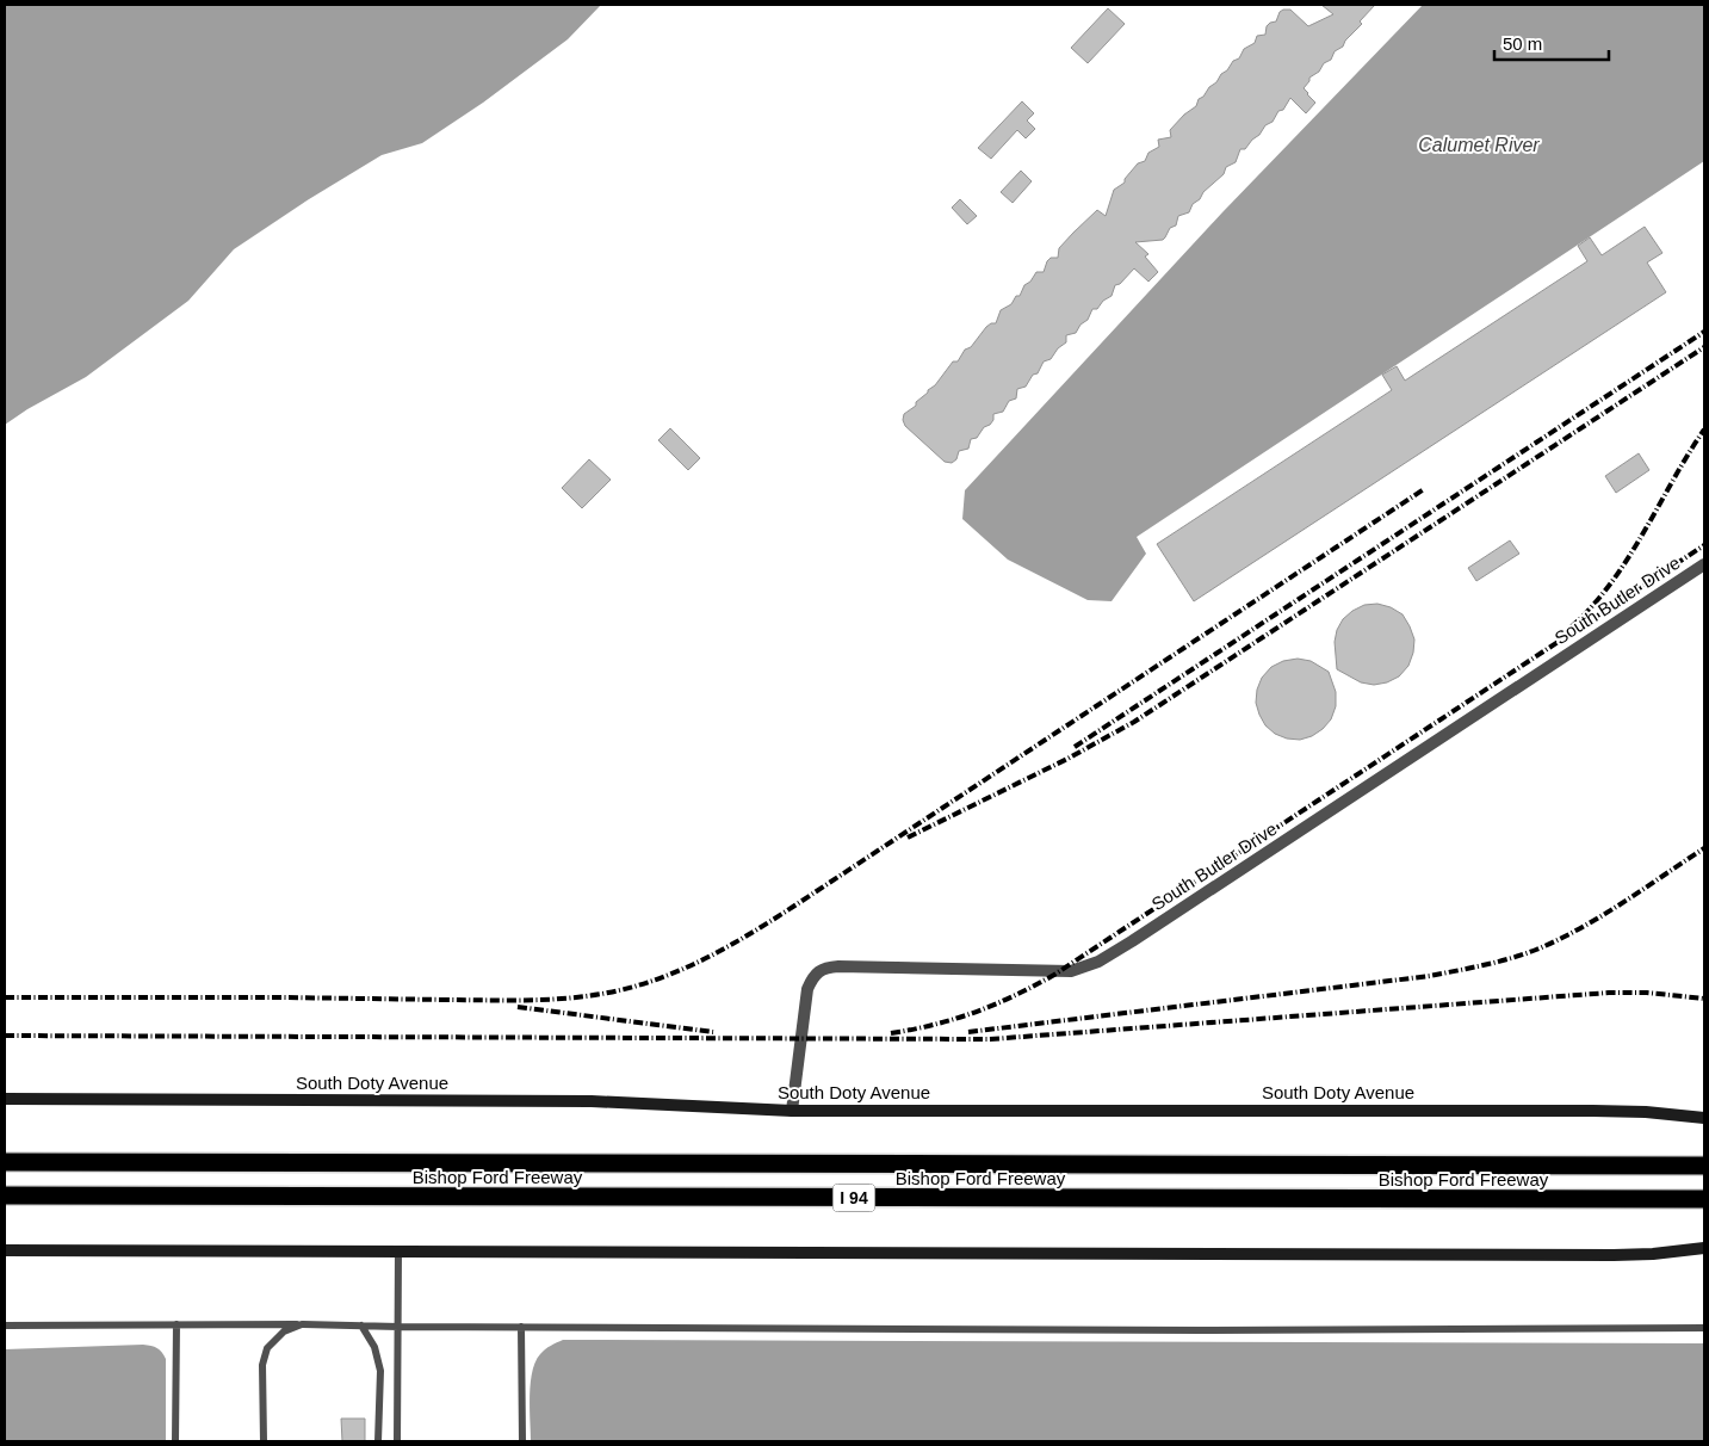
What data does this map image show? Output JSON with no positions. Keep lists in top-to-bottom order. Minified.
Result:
{"streets":{"highway":["Bishop Ford Freeway","I 94"],"street":["South Butler Drive","South Doty Avenue"]},"crossings":[["South Butler Drive","South Doty Avenue"]],"water":["Calumet River"],"scale_bar":"50 m"}
